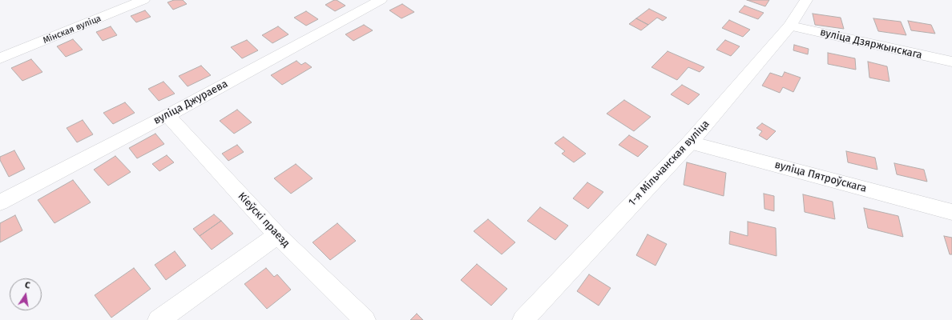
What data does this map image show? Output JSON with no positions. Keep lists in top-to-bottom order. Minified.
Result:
{"streets":{"street":["Мінская вуліца","вуліца Дзяржынскага","вуліца Джураева","1-я Мільчанская вуліца","вуліца Пятроўскага","Кіеўскі праезд"]},"crossings":[["вуліца Дзяржынскага","1-я Мільчанская вуліца"],["вуліца Джураева","Кіеўскі праезд"],["1-я Мільчанская вуліца","вуліца Пятроўскага"]],"north":"top"}
